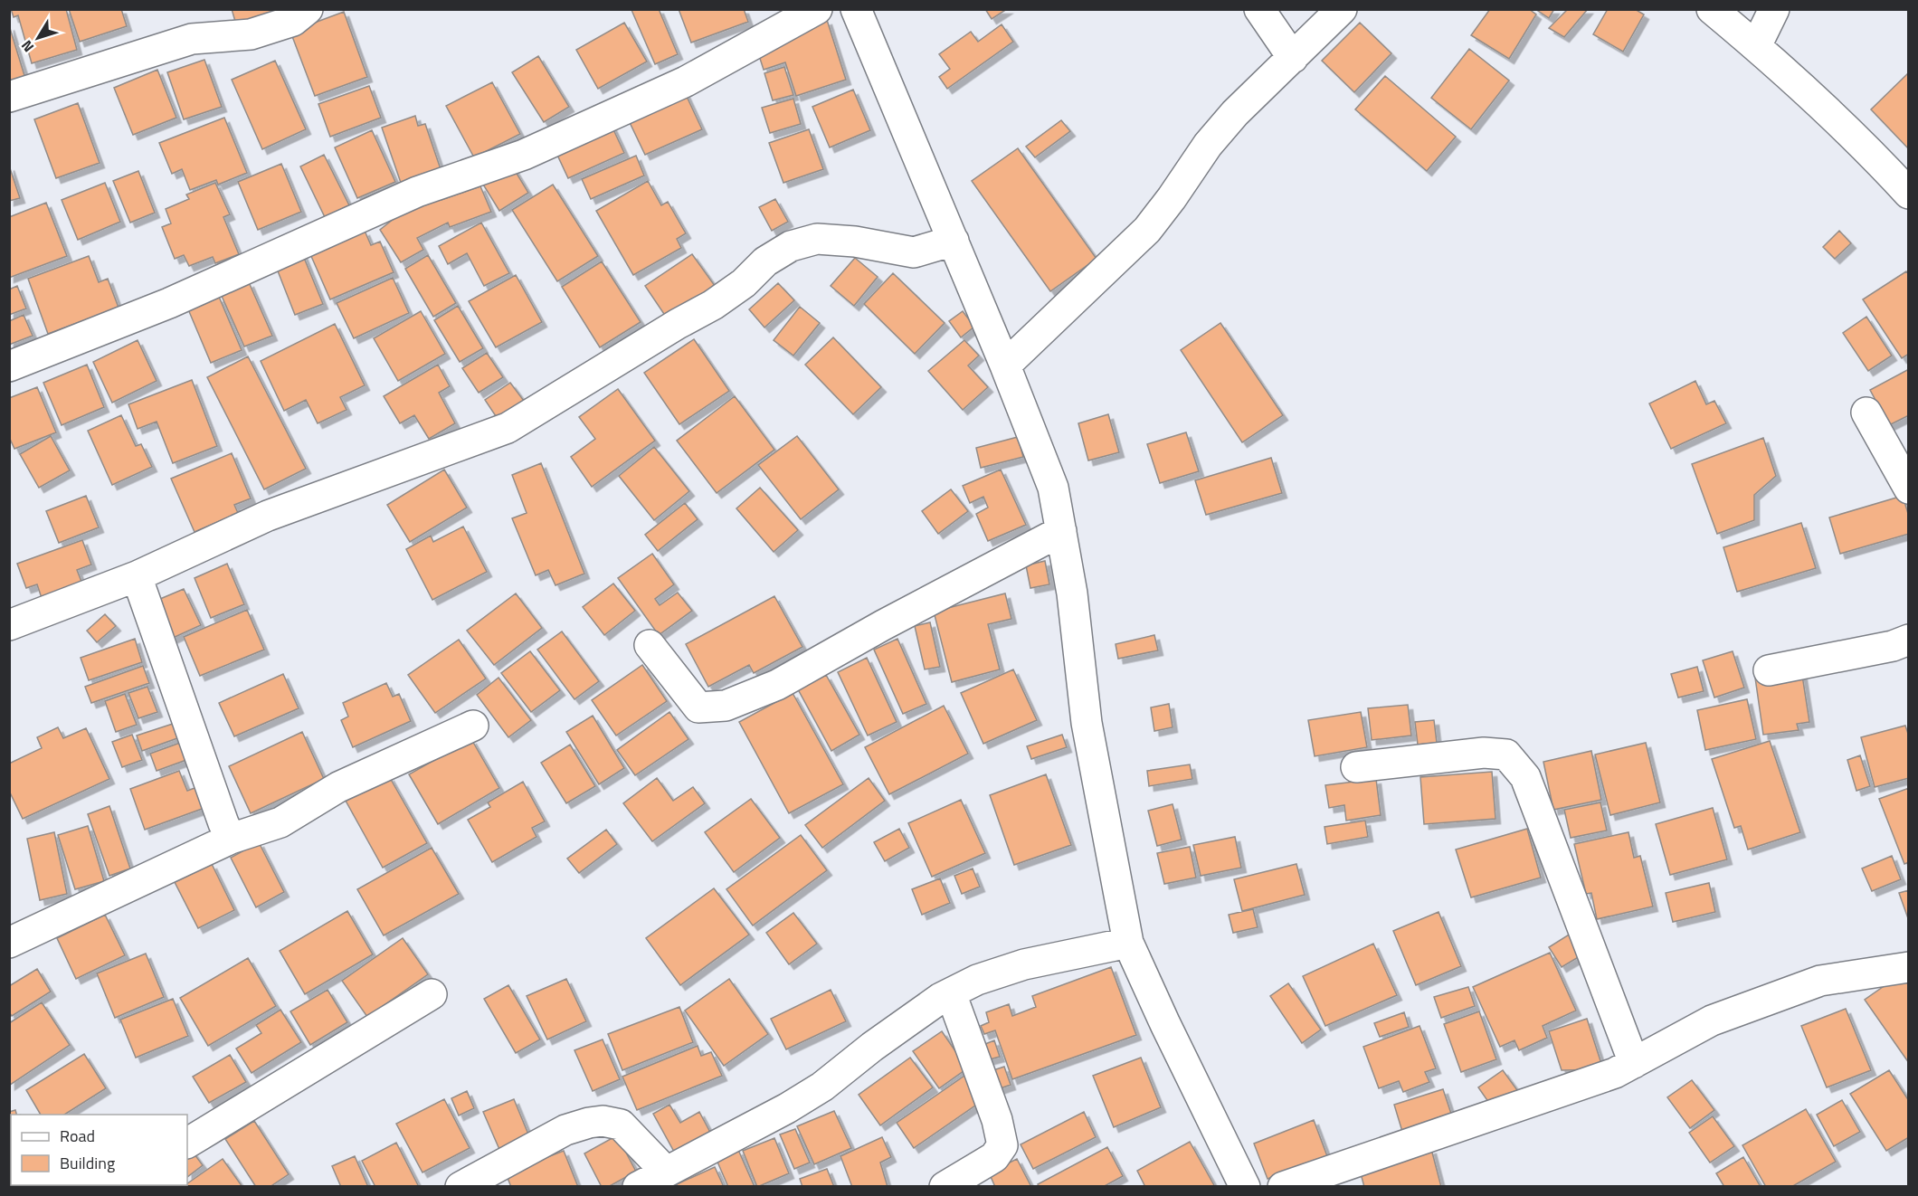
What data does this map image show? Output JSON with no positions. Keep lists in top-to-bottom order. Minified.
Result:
{"legend":["Road","Building"],"north":"bottom left"}
